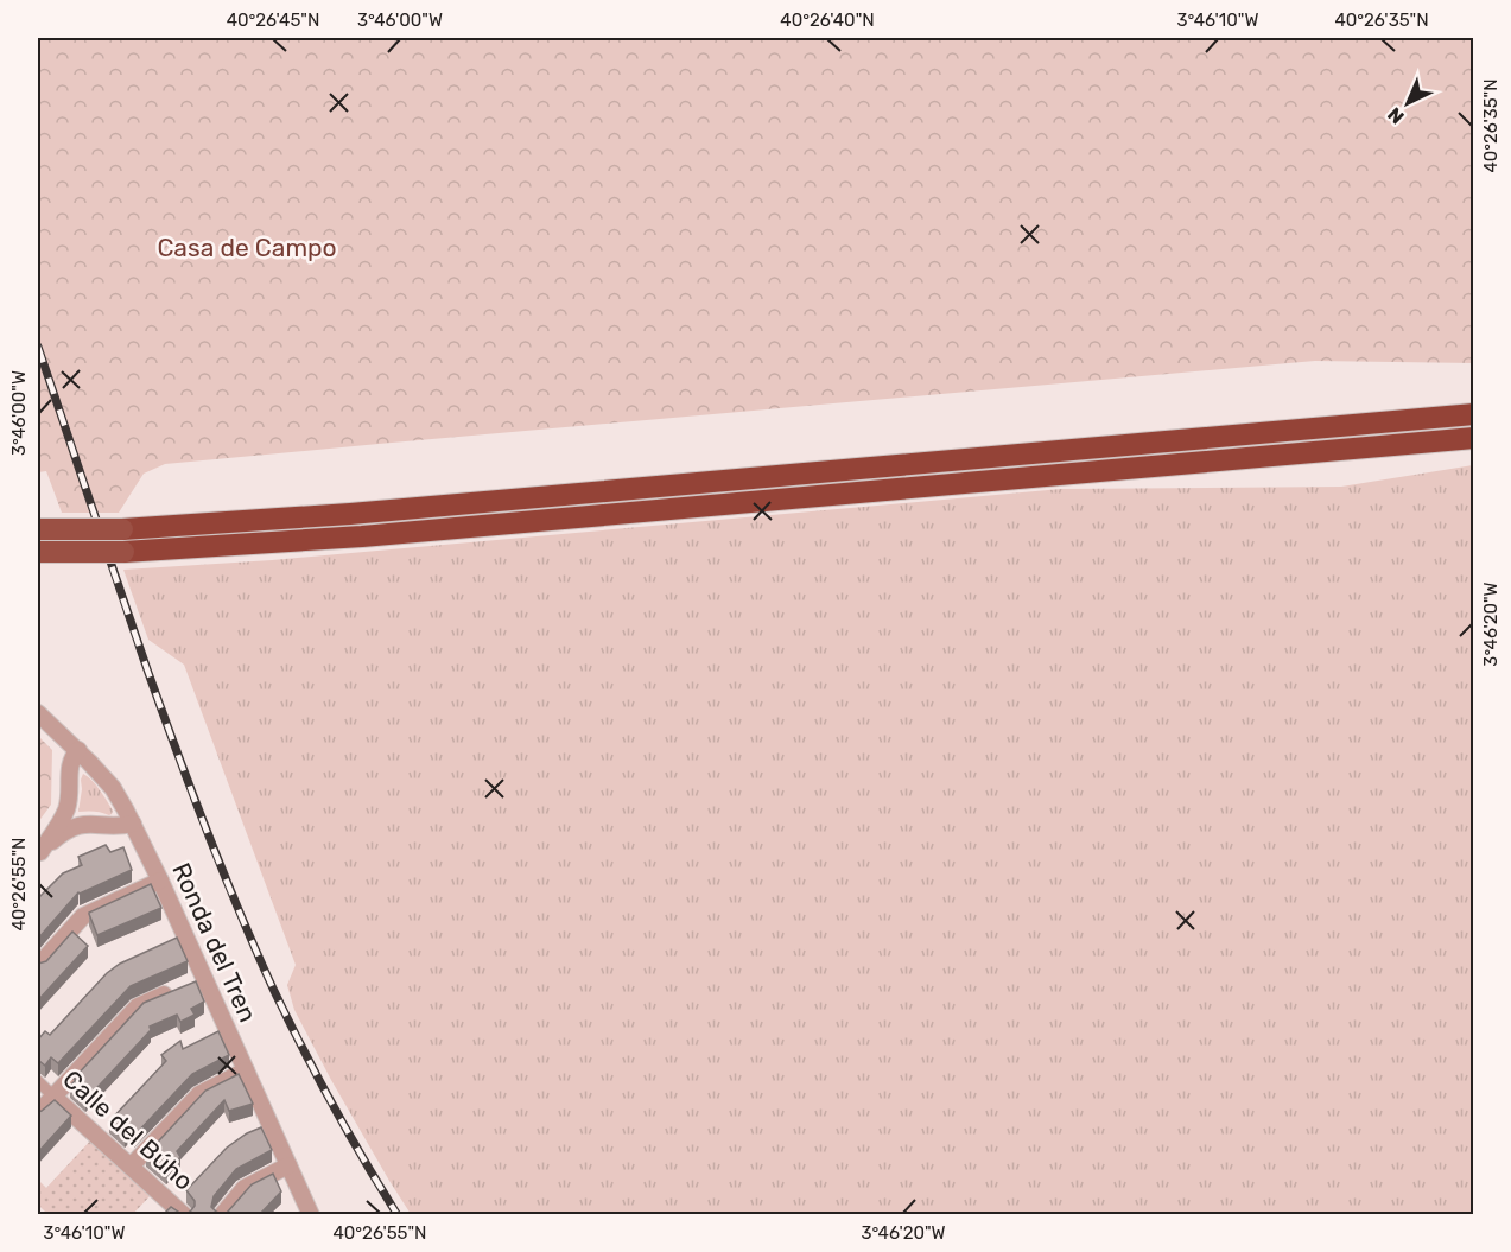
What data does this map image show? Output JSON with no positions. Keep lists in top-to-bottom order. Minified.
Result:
{"streets":{"street":["Ronda del Tren","Calle del Búho"]},"parks":["Casa de Campo"],"north":"bottom left","coordinates":["40°26'45\"N","3°46'00\"W","40°26'40\"N","3°46'10\"W","40°26'35\"N","3°46'20\"W","40°26'55\"N"]}
